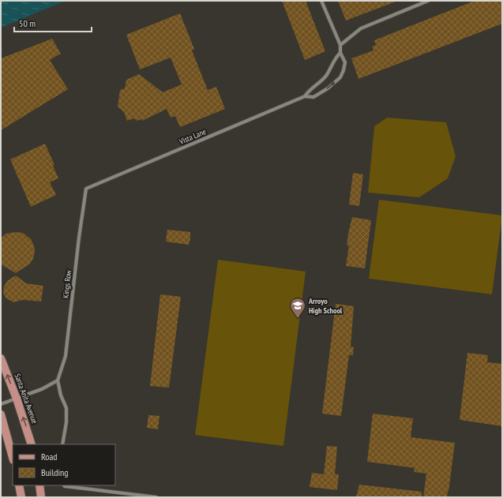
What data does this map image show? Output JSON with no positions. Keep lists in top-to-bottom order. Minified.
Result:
{"streets":{"main road":["Santa Anita Avenue"],"street":["Vista Lane","Kings Row"]},"crossings":[["Vista Lane","Kings Row"]],"places":{"school or university":["Arroyo High School"]},"legend":["Road","Building"],"scale_bar":"50 m"}
